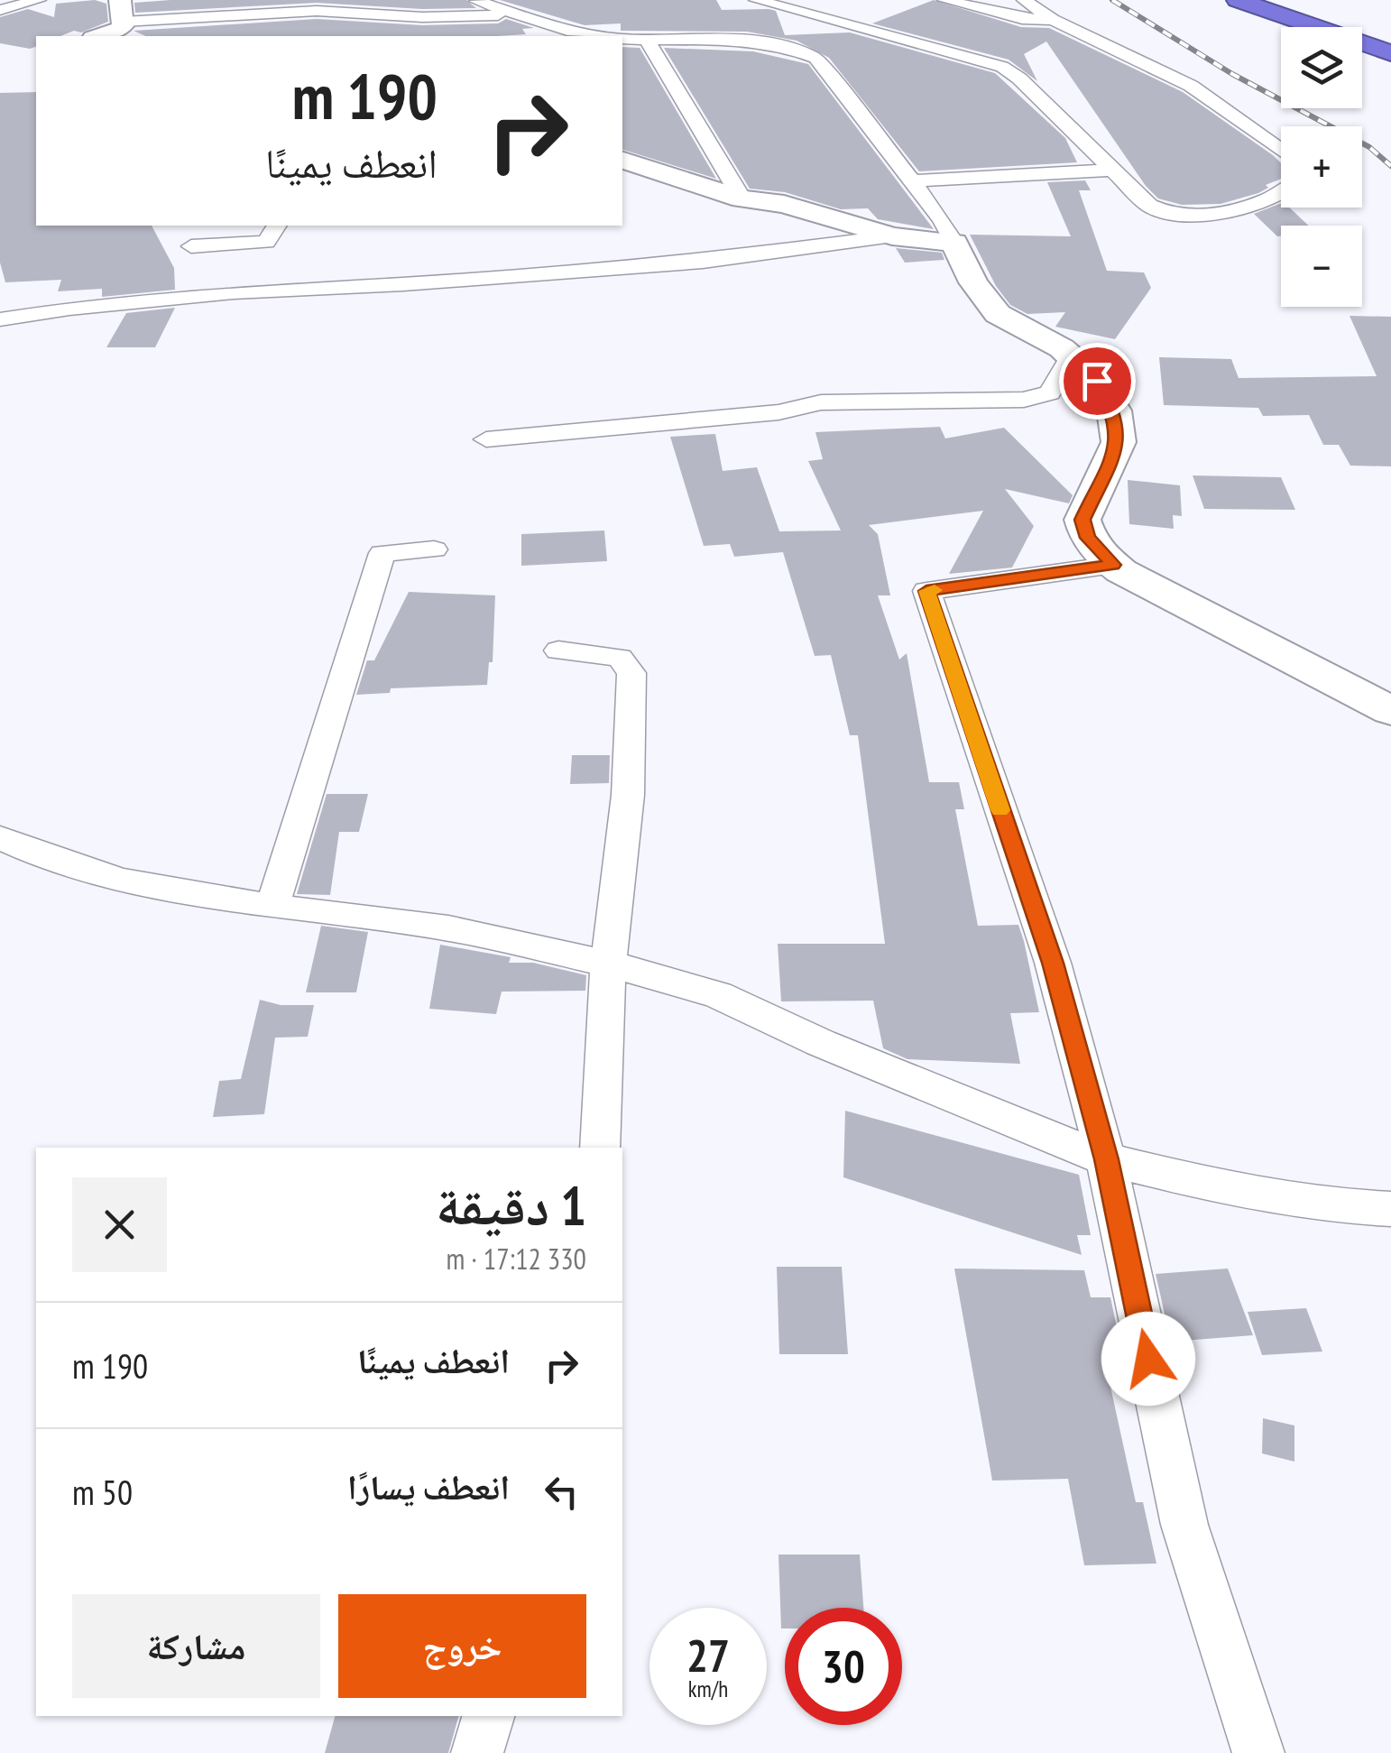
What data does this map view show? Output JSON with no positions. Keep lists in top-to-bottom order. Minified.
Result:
{"page":{"map_buttons":["+","−"],"turn":["190 m","انعطف يمينًا"],"heading":["1 دقيقة","330 m · 17:12"],"list":[{"name":"انعطف يمينًا","value":"190 m"},{"name":"انعطف يسارًا","value":"50 m"}],"buttons":["خروج","مشاركة"],"speed":"27 km/h","limit":"30"}}
